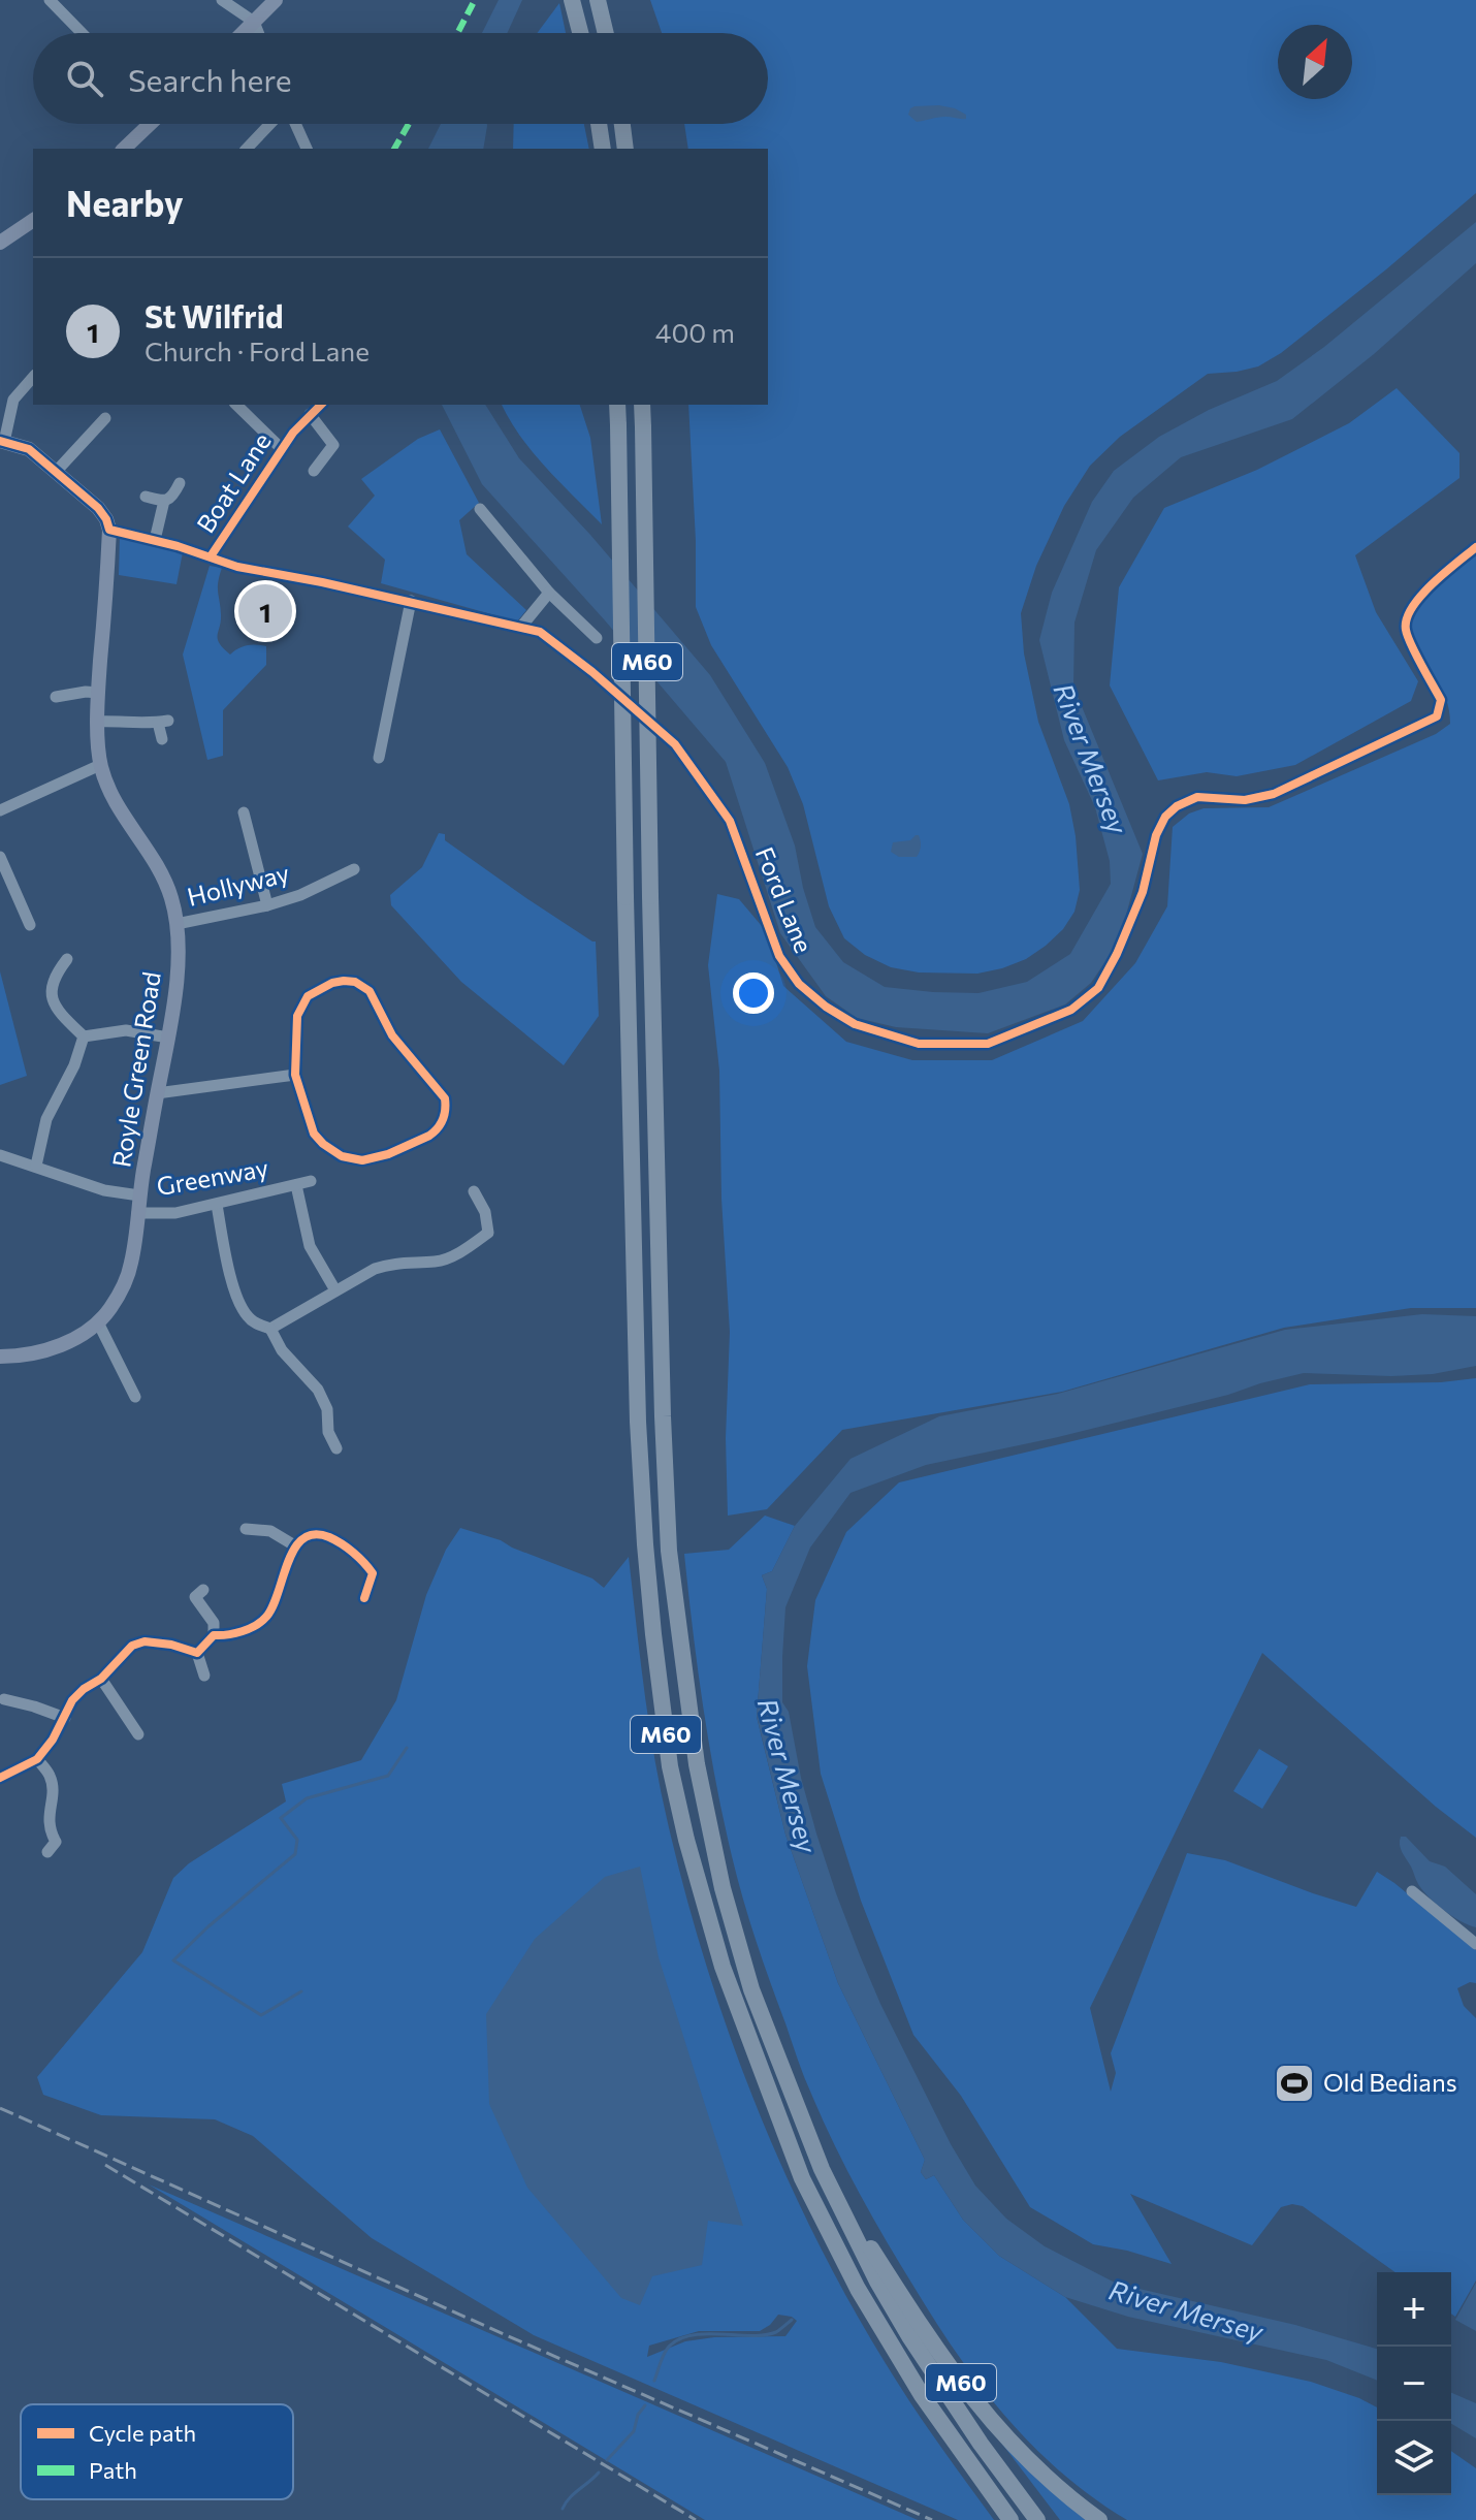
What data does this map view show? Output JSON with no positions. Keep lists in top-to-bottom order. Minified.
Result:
{"streets":{"highway":["M60"],"main road":["Royle Green Road"],"street":["Boat Lane","Hollyway","Ford Lane","Greenway"]},"crossings":[["Boat Lane","Ford Lane"],["Hollyway","Royle Green Road"],["Ford Lane","Royle Green Road"],["Royle Green Road","Greenway"]],"water":["River Mersey"],"places":{"sports":["Old Bedians"]},"legend":["Cycle path","Path"],"north":"top right","page":{"search":"Search here","heading":"Nearby","list":[{"mark":"1","name":"St Wilfrid","note":"Church · Ford Lane","value":"400 m"}],"pins":"1","map_buttons":["+","−"]}}
